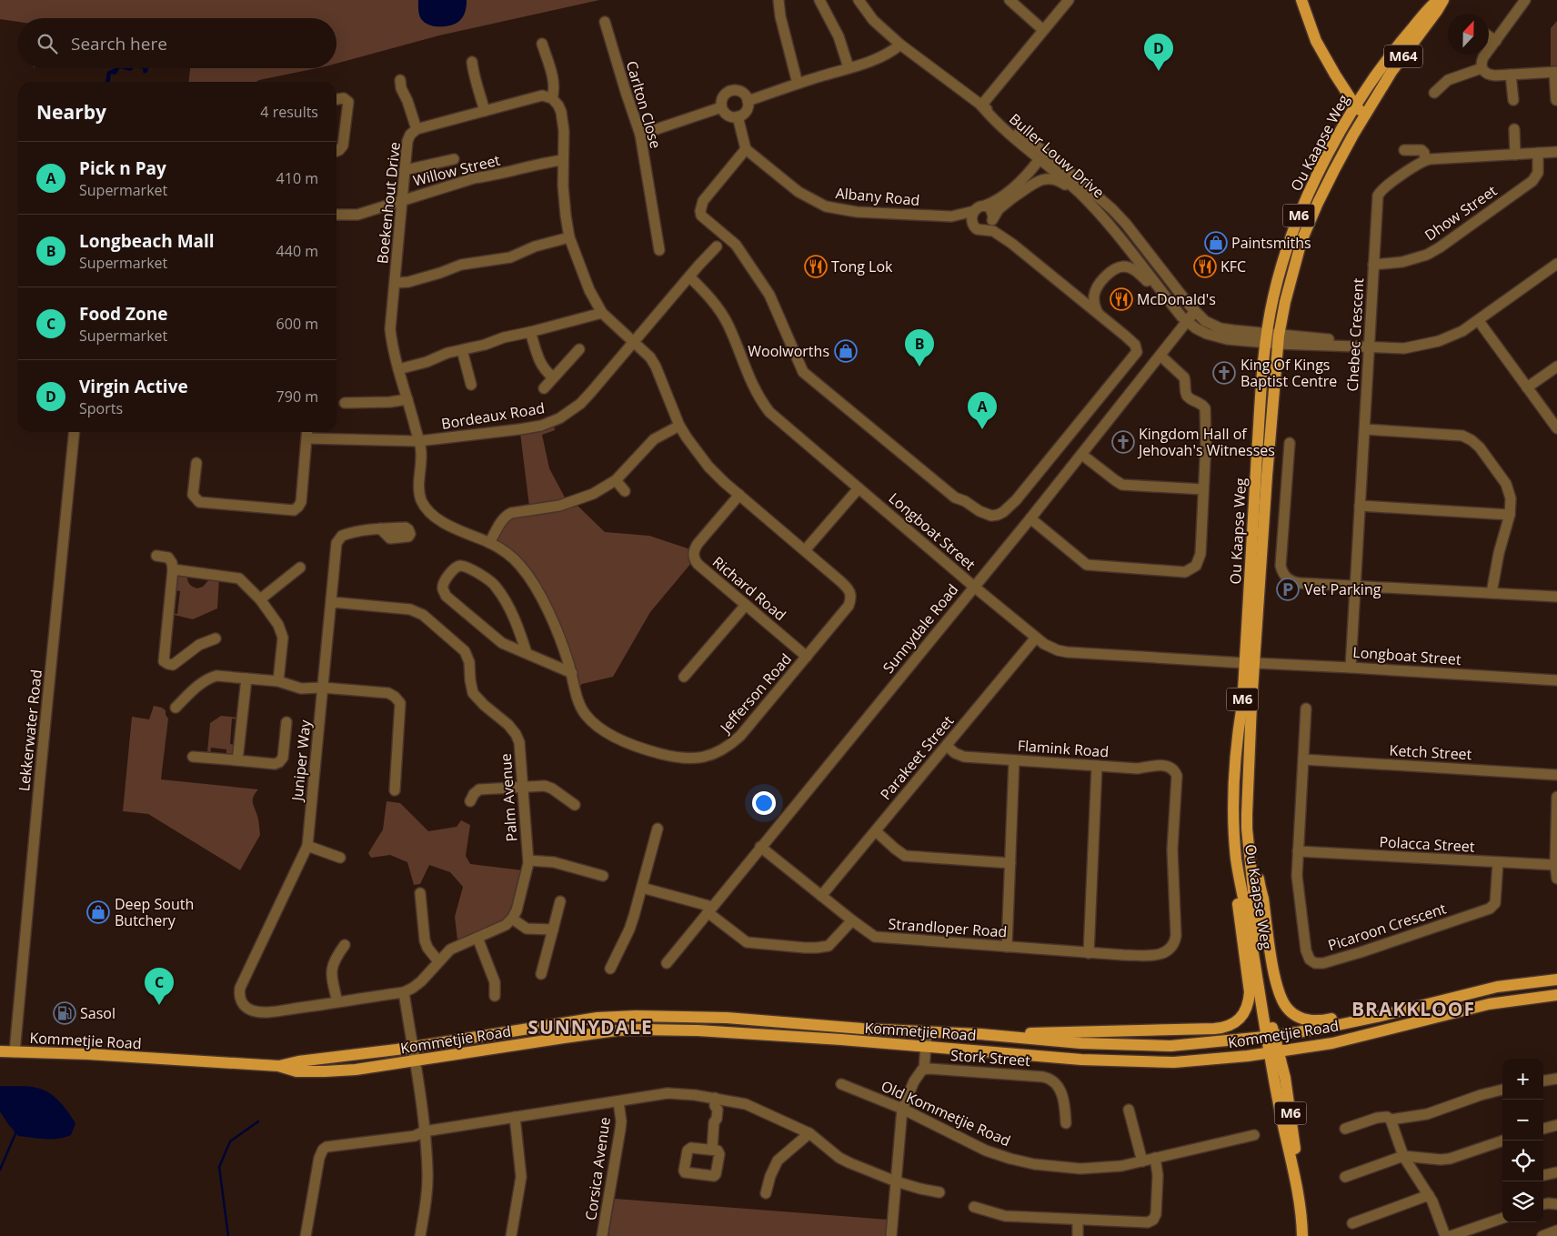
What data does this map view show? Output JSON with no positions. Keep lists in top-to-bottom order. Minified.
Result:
{"streets":{"main road":["M64","Ou Kaapse Weg","M6","Kommetjie Road"],"street":["Carlton Close","Buller Louw Drive","Willow Street","Albany Road","Boekenhout Drive","Dhow Street","Chebec Crescent","Bordeaux Road","Longboat Street","Richard Road","Sunnydale Road","Jefferson Road","Lekkerwater Road","Flamink Road","Ketch Street","Parakeet Street","Juniper Way","Palm Avenue","Polacca Street","Picaroon Crescent","Strandloper Road","Stork Street","Old Kommetjie Road","Corsica Avenue"]},"crossings":[["Ou Kaapse Weg","Buller Louw Drive"],["Ou Kaapse Weg","M6"],["Ou Kaapse Weg","Longboat Street"],["Ou Kaapse Weg","Kommetjie Road"],["Buller Louw Drive","Chebec Crescent"],["Buller Louw Drive","Sunnydale Road"],["Willow Street","Boekenhout Drive"],["Boekenhout Drive","Bordeaux Road"],["Boekenhout Drive","Jefferson Road"],["Dhow Street","Chebec Crescent"],["M6","Kommetjie Road"],["Chebec Crescent","Longboat Street"],["Bordeaux Road","Longboat Street"],["Bordeaux Road","Jefferson Road"],["Longboat Street","Sunnydale Road"],["Longboat Street","Parakeet Street"],["Richard Road","Jefferson Road"],["Sunnydale Road","Strandloper Road"],["Lekkerwater Road","Kommetjie Road"],["Flamink Road","Parakeet Street"],["Flamink Road","Strandloper Road"],["Ketch Street","Picaroon Crescent"],["Parakeet Street","Strandloper Road"],["Juniper Way","Palm Avenue"],["Polacca Street","Picaroon Crescent"]],"districts":["BRAKKLOOF","SUNNYDALE"],"places":{"shop":["Paintsmiths","Woolworths","Deep South Butchery"],"restaurant":["Tong Lok","KFC","McDonald's"],"church":["King Of Kings Baptist Centre","Kingdom Hall of Jehovah's Witnesses"],"parking":["Vet Parking"],"fuel station":["Sasol"]},"north":"top","page":{"search":"Search here","pins":["D","B","A","C"],"heading":["Nearby","4 results"],"list":[{"mark":"A","name":"Pick n Pay","note":"Supermarket","value":"410 m"},{"mark":"B","name":"Longbeach Mall","note":"Supermarket","value":"440 m"},{"mark":"C","name":"Food Zone","note":"Supermarket","value":"600 m"},{"mark":"D","name":"Virgin Active","note":"Sports","value":"790 m"}],"map_buttons":["+","−"]}}
